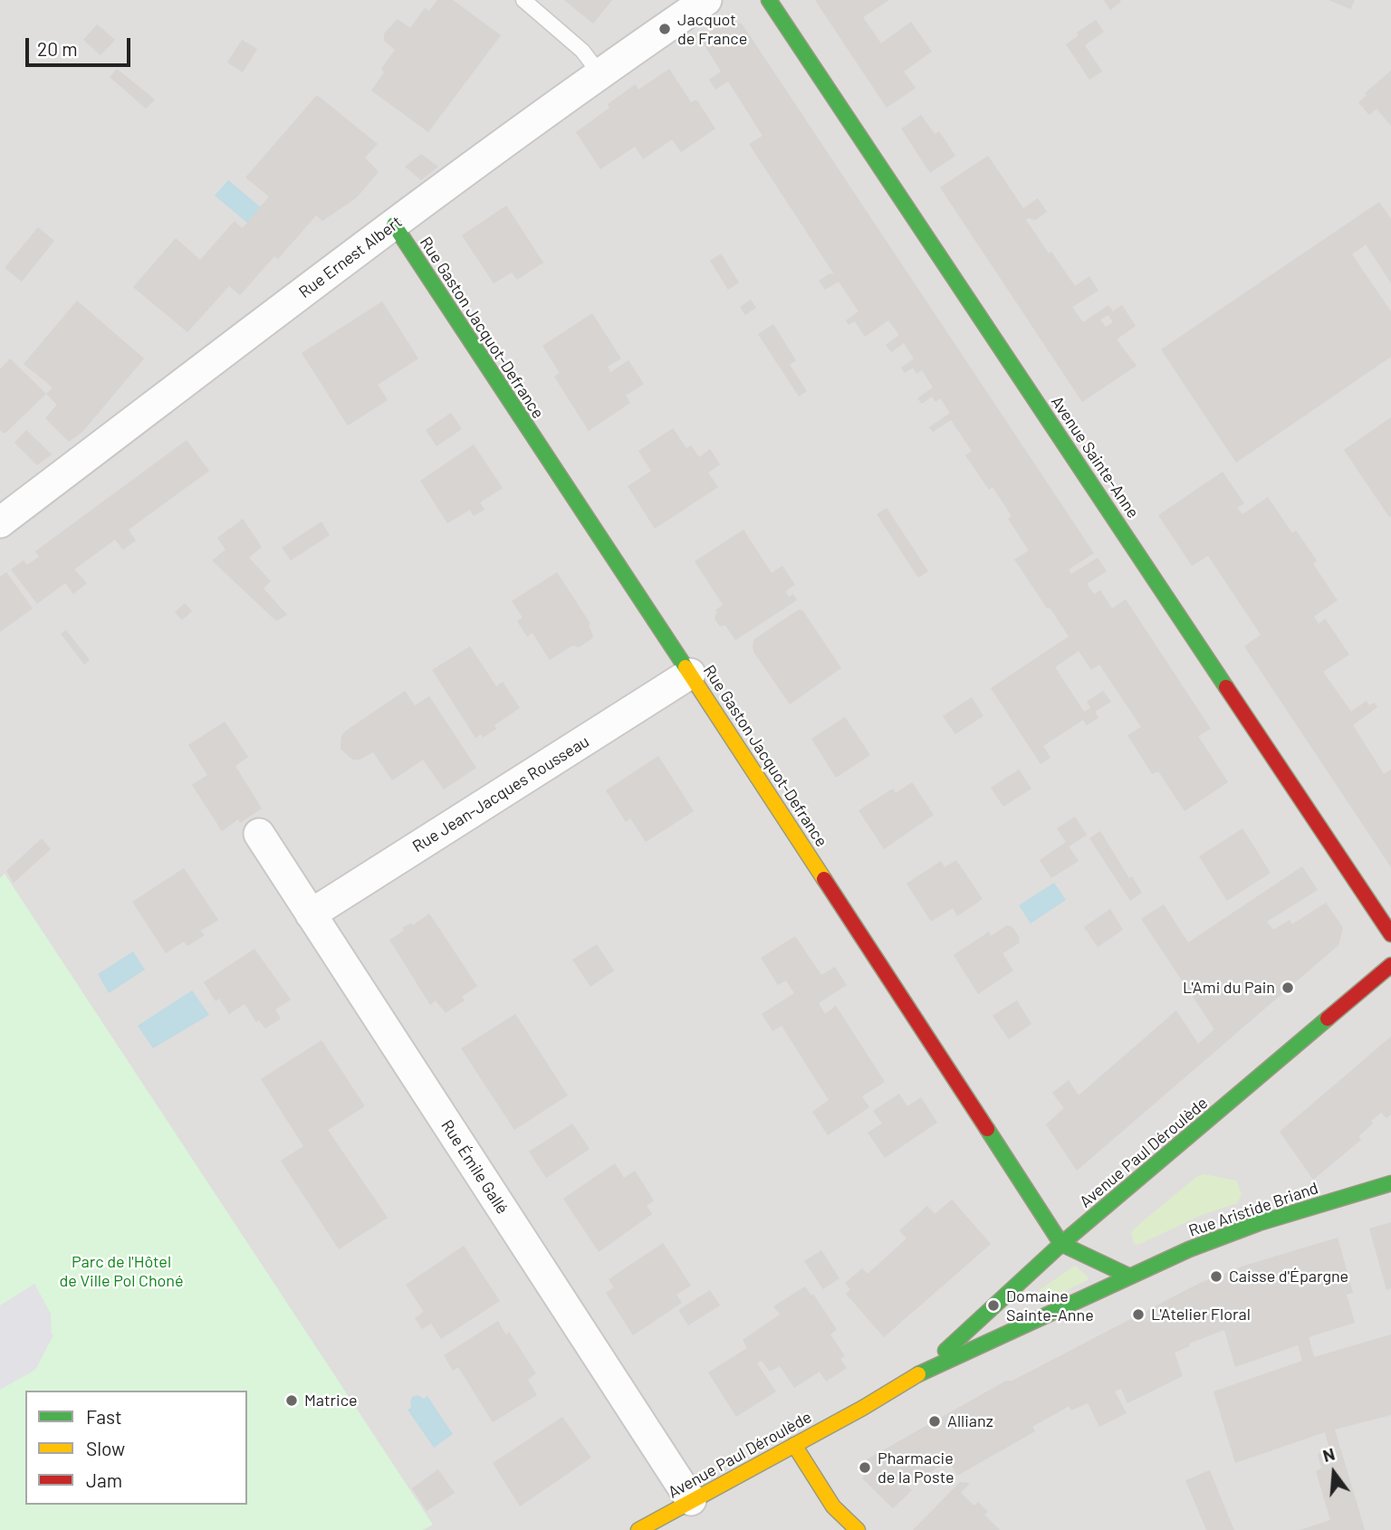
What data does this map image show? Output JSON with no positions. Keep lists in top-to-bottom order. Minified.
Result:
{"streets":{"street":["Rue Ernest Albert","Rue Gaston Jacquot-Defrance","Avenue Sainte-Anne","Rue Jean-Jacques Rousseau","Avenue Paul Déroulède","Rue Émile Gallé","Rue Aristide Briand"]},"crossings":[["Rue Ernest Albert","Rue Gaston Jacquot-Defrance"],["Rue Gaston Jacquot-Defrance","Rue Jean-Jacques Rousseau"],["Rue Gaston Jacquot-Defrance","Avenue Paul Déroulède"],["Rue Jean-Jacques Rousseau","Rue Émile Gallé"],["Avenue Paul Déroulède","Rue Émile Gallé"],["Avenue Paul Déroulède","Rue Aristide Briand"]],"parks":["Parc de l'Hôtel de Ville Pol Choné"],"places":["Jacquot de France","L'Ami du Pain","Caisse d'Épargne","Domaine Sainte-Anne","L'Atelier Floral","Matrice","Allianz","Pharmacie de la Poste"],"legend":["Fast","Slow","Jam"],"scale_bar":"20 m","north":"top"}
